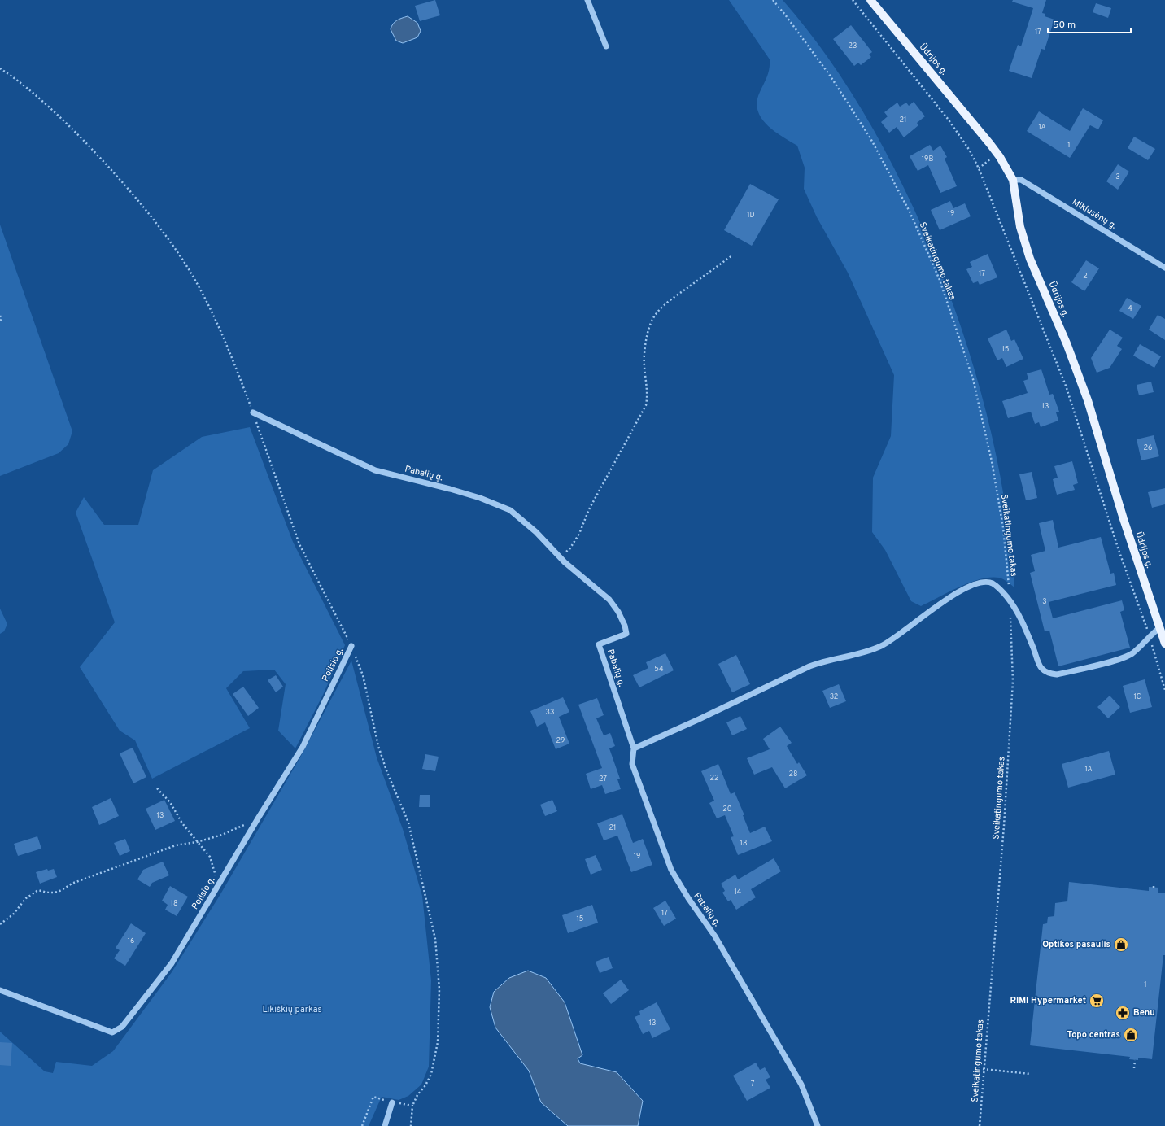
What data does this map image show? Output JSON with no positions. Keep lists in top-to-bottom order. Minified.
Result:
{"streets":{"main road":["Ūdrijos g."],"street":["Miklusėnų g.","Pabalių g.","Poilsio g."],"path":["Sveikatingumo takas"]},"crossings":[["Ūdrijos g.","Miklusėnų g."]],"parks":["Likiškių parkas"],"places":{"shop":["Optikos pasaulis","Topo centras"],"supermarket":["RIMI Hypermarket"],"pharmacy":["Benu"]},"house_numbers":["17","23","21","1A","1","19B","3","19","1D","17","2","4","15","13","26","3","54","32","1C","33","29","1A","28","22","27","20","13","21","18","19","14","18","17","15","16","1","13","7"],"scale_bar":"50 m"}
